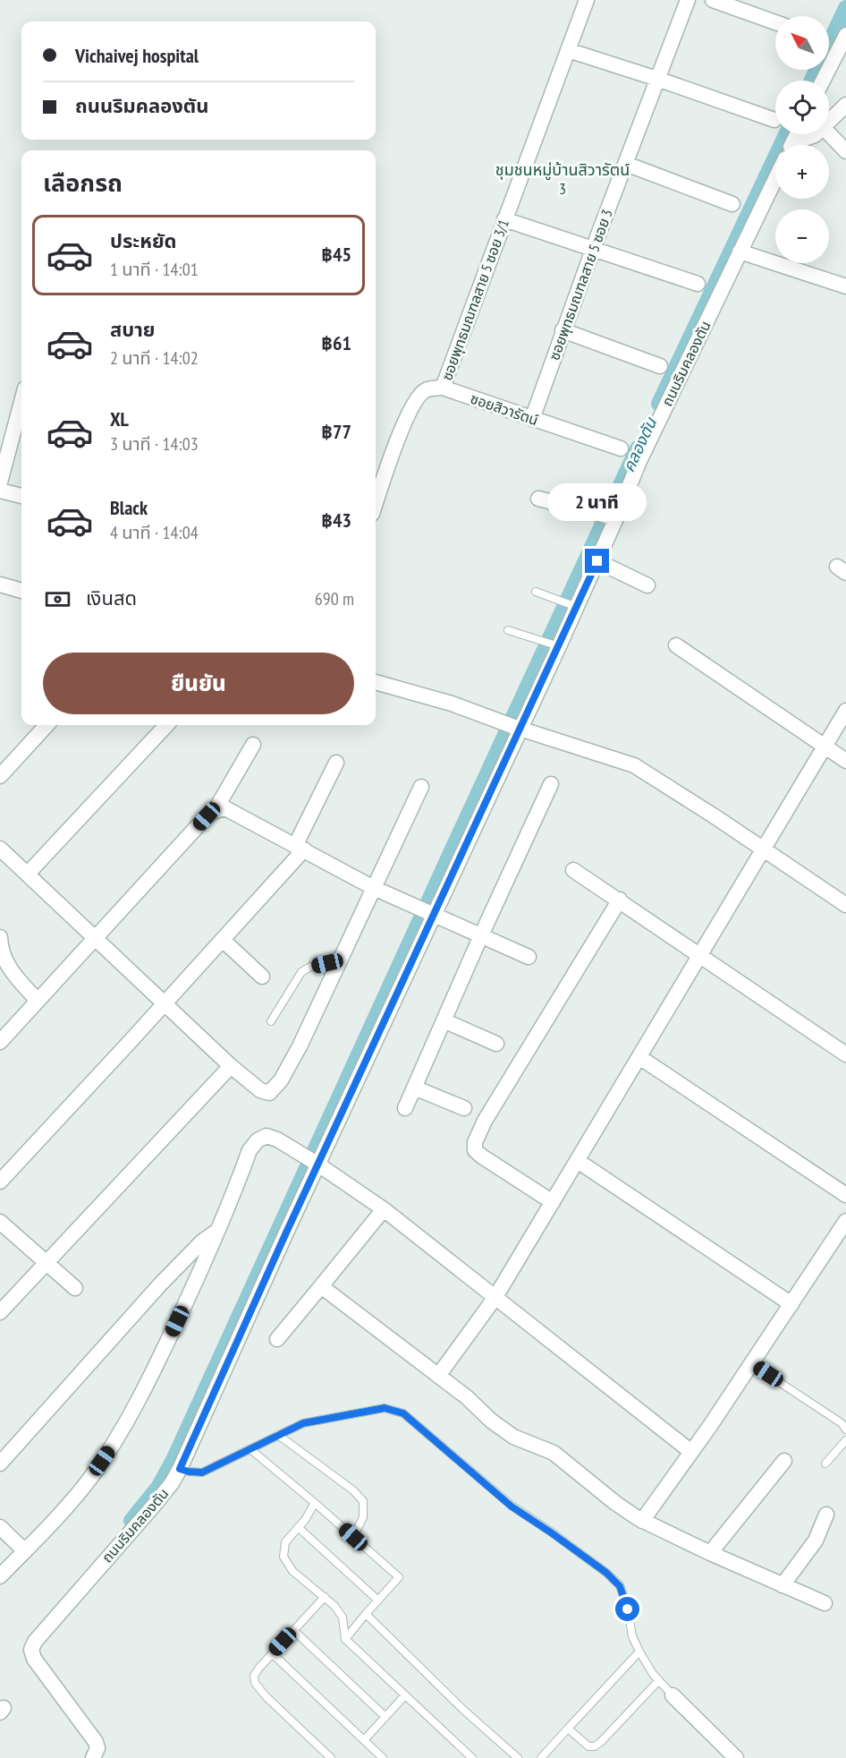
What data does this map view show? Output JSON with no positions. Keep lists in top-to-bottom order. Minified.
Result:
{"streets":{"street":["ซอยพุทธมณฑลสาย 5 ซอย 3","ซอยพุทธมณฑลสาย 5 ซอย 3/1","ถนนริมคลองตัน","ซอยสิวารัตน์"]},"crossings":[["ซอยพุทธมณฑลสาย 5 ซอย 3","ซอยสิวารัตน์"],["ซอยพุทธมณฑลสาย 5 ซอย 3/1","ซอยสิวารัตน์"]],"districts":["ชุมชนหมู่บ้านสิวารัตน์ 3"],"water":["คลองตัน"],"north":"top left","page":{"map_buttons":["+","−"],"banner":["Vichaivej hospital","ถนนริมคลองตัน"],"heading":"เลือกรถ","list":[{"name":"ประหยัด","note":"1 นาที · 14:01","value":"฿45"},{"name":"สบาย","note":"2 นาที · 14:02","value":"฿61"},{"name":"XL","note":"3 นาที · 14:03","value":"฿77"},{"name":"Black","note":"4 นาที · 14:04","value":"฿43"}],"bubble":"2 นาที","pay":["เงินสด","690 m"],"buttons":"ยืนยัน"}}
